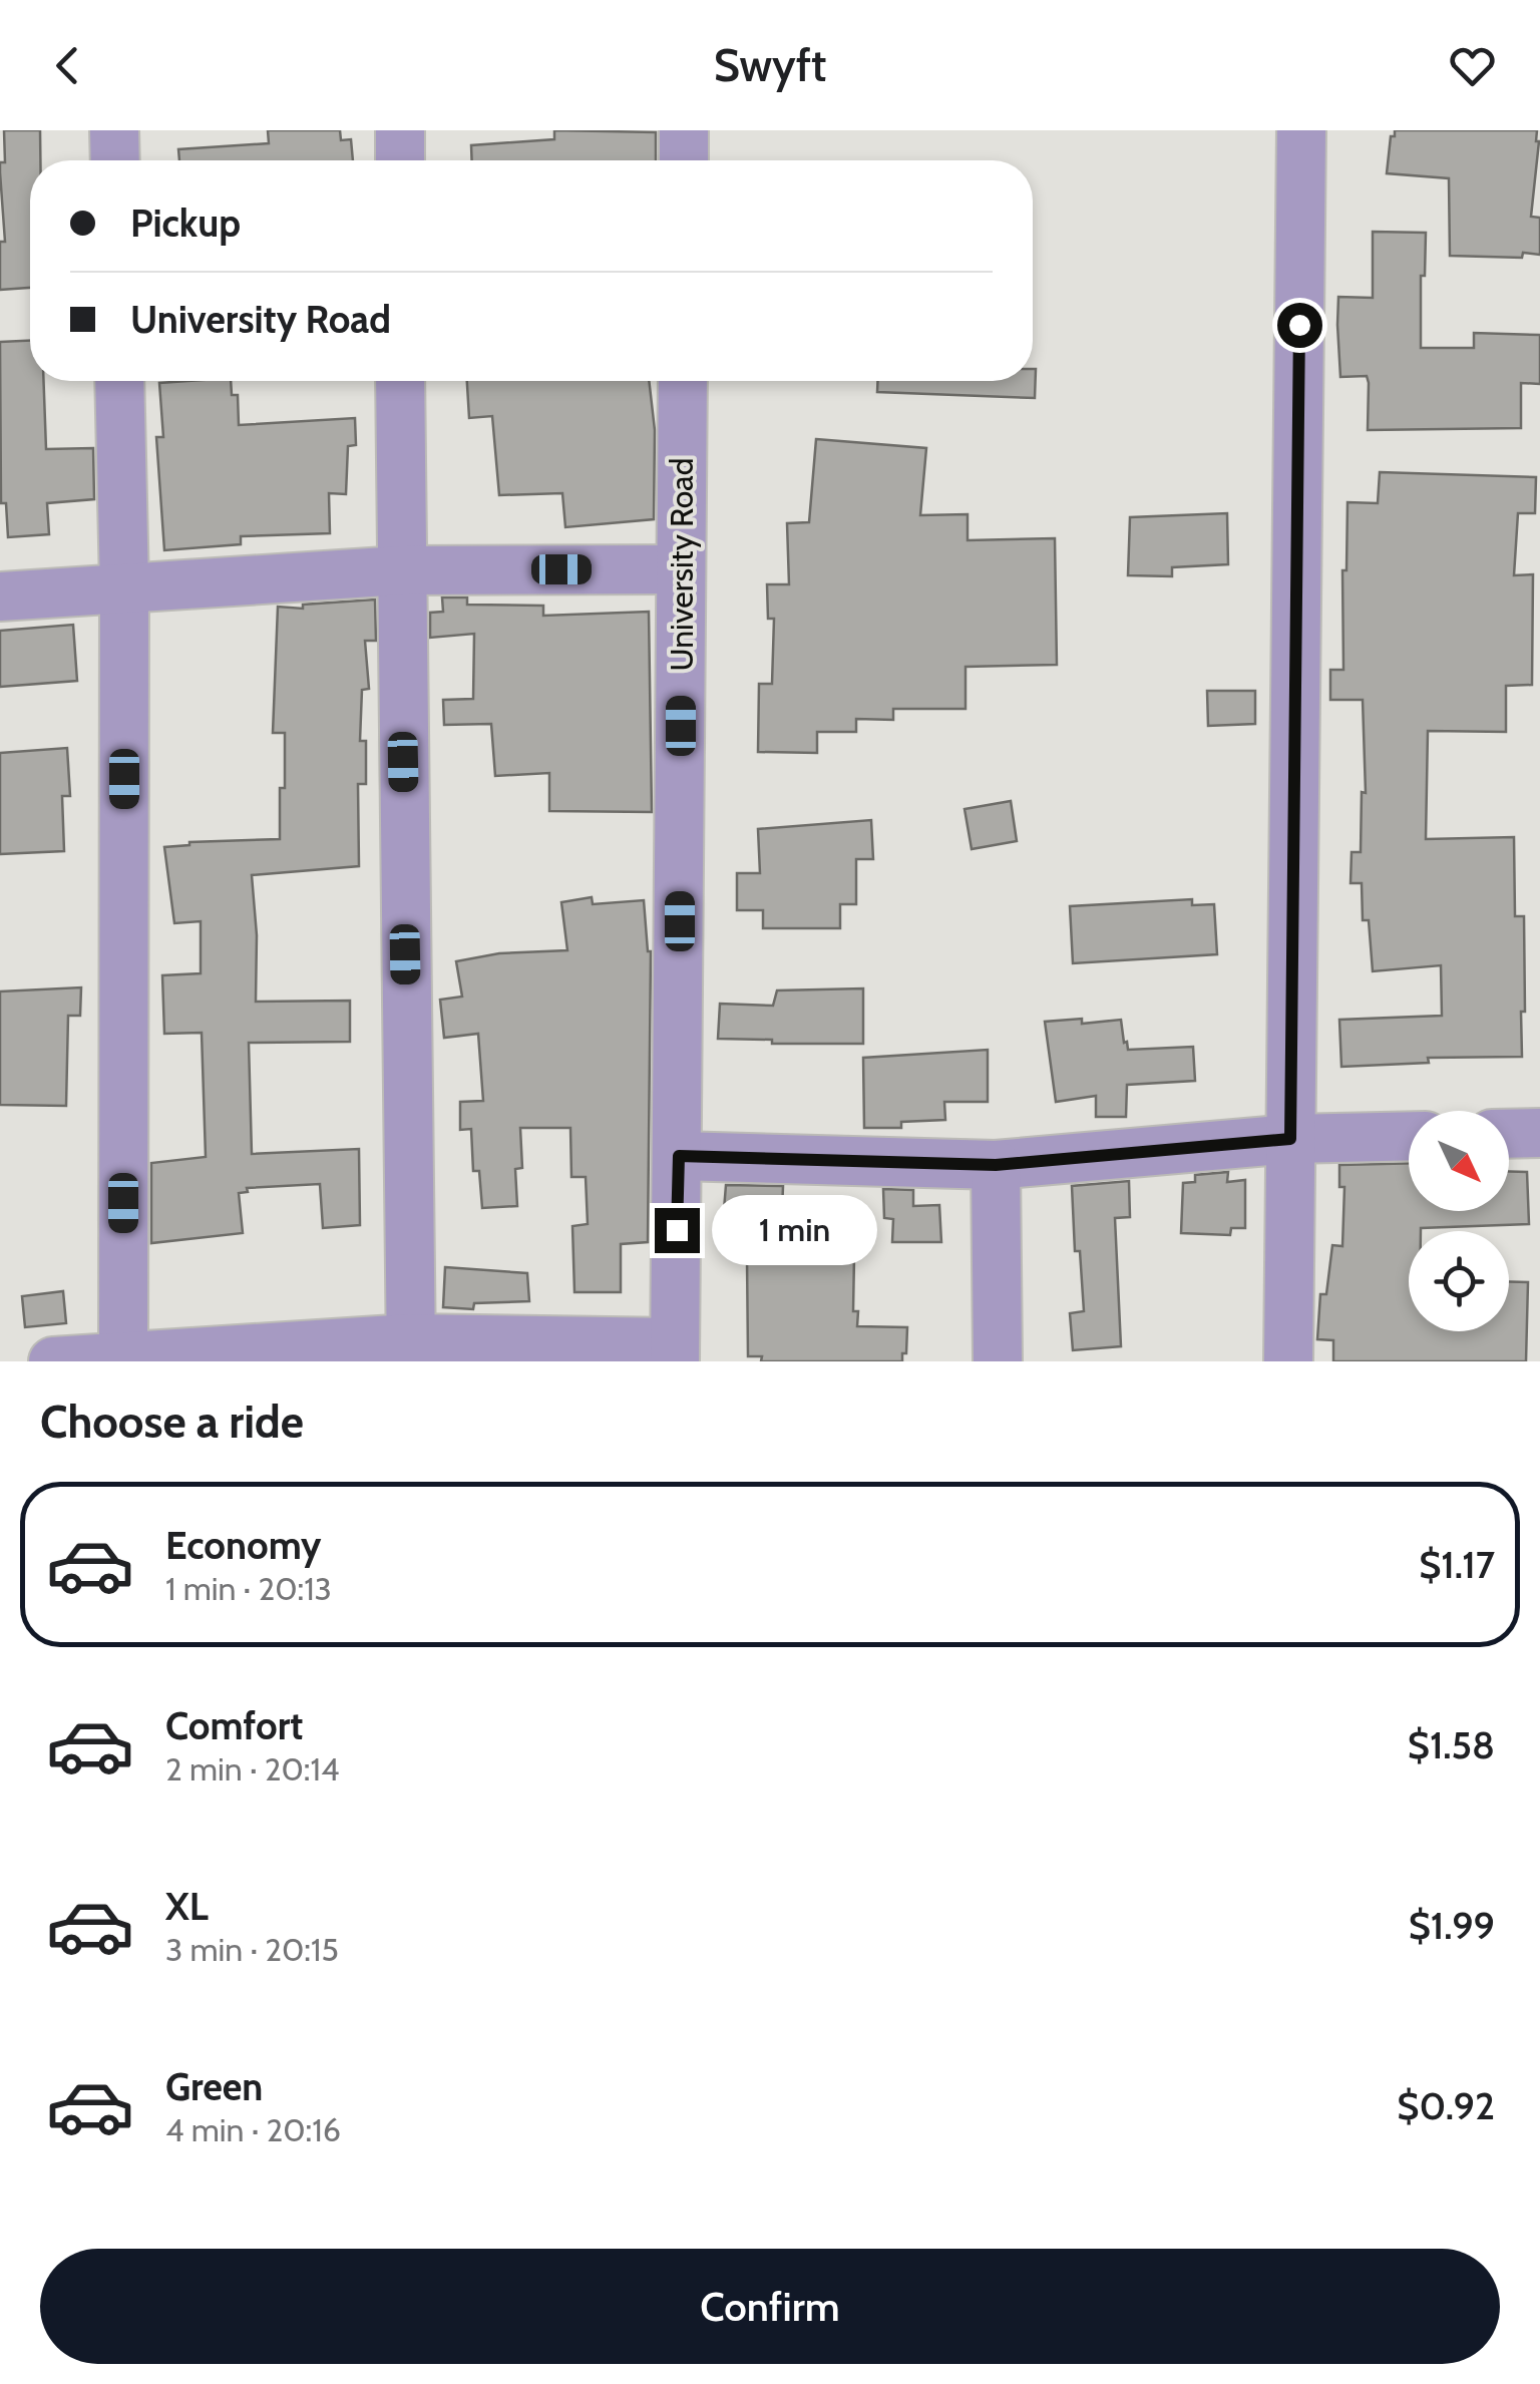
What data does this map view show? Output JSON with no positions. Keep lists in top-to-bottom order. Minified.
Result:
{"streets":{"street":["University Road"]},"north":"bottom right","page":{"header":"Swyft","banner":["Pickup","University Road"],"bubble":"1 min","heading":"Choose a ride","list":[{"name":"Economy","note":"1 min · 20:13","value":"$1.17"},{"name":"Comfort","note":"2 min · 20:14","value":"$1.58"},{"name":"XL","note":"3 min · 20:15","value":"$1.99"},{"name":"Green","note":"4 min · 20:16","value":"$0.92"}],"buttons":"Confirm"}}
